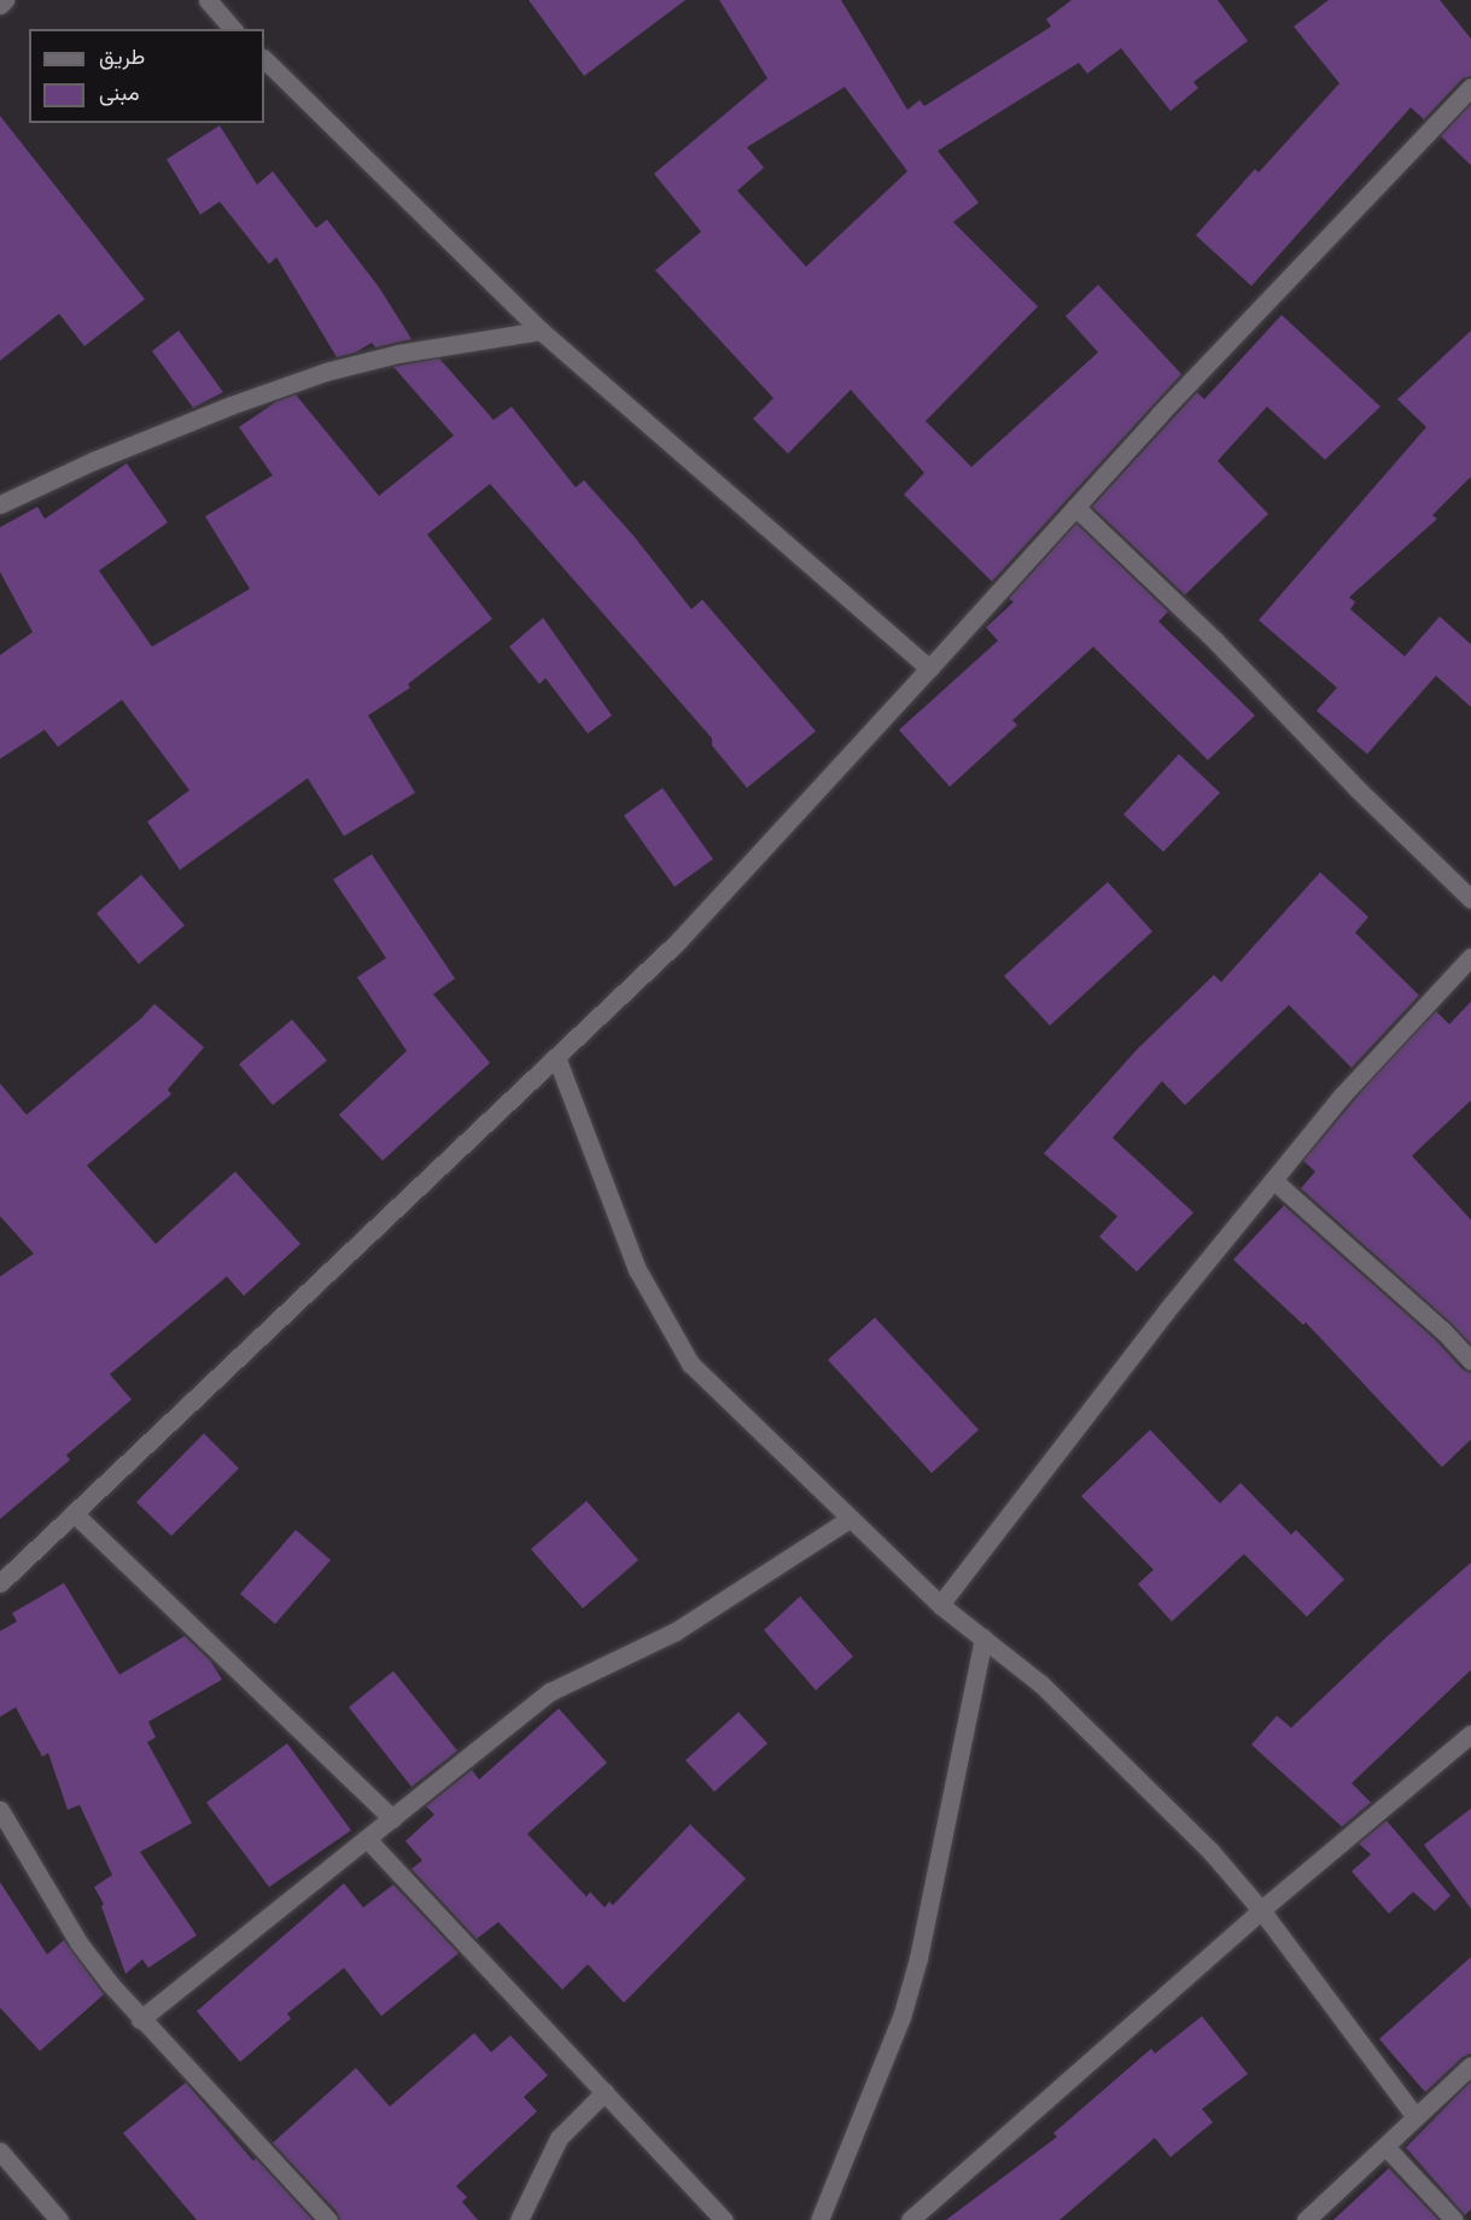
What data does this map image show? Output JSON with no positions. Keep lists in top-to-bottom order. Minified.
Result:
{"legend":["طريق","مبنى"]}
